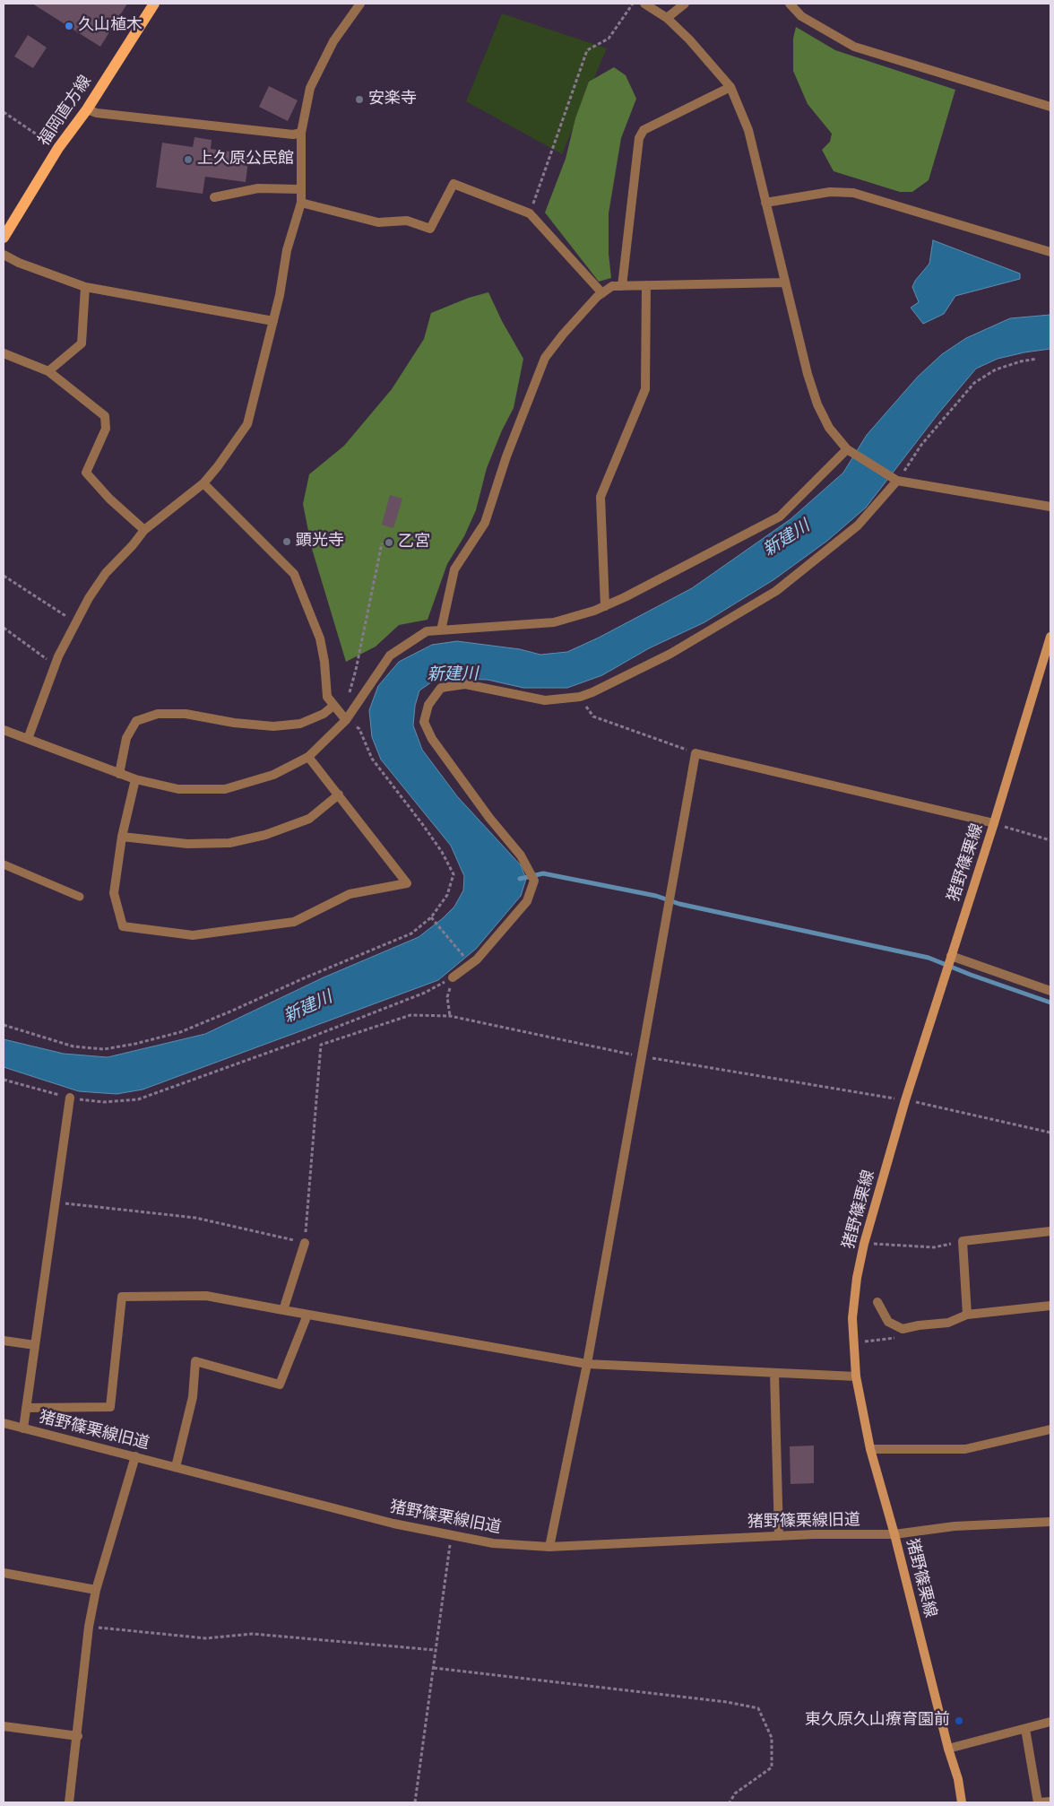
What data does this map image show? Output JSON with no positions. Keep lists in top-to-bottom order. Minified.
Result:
{"streets":{"main road":["福岡直方線","猪野篠栗線"],"street":["猪野篠栗線旧道"]},"crossings":[["猪野篠栗線","猪野篠栗線旧道"]],"water":["新建川"],"places":["久山植木","安楽寺","上久原公民館","顕光寺","乙宮","東久原久山療育園前"]}
